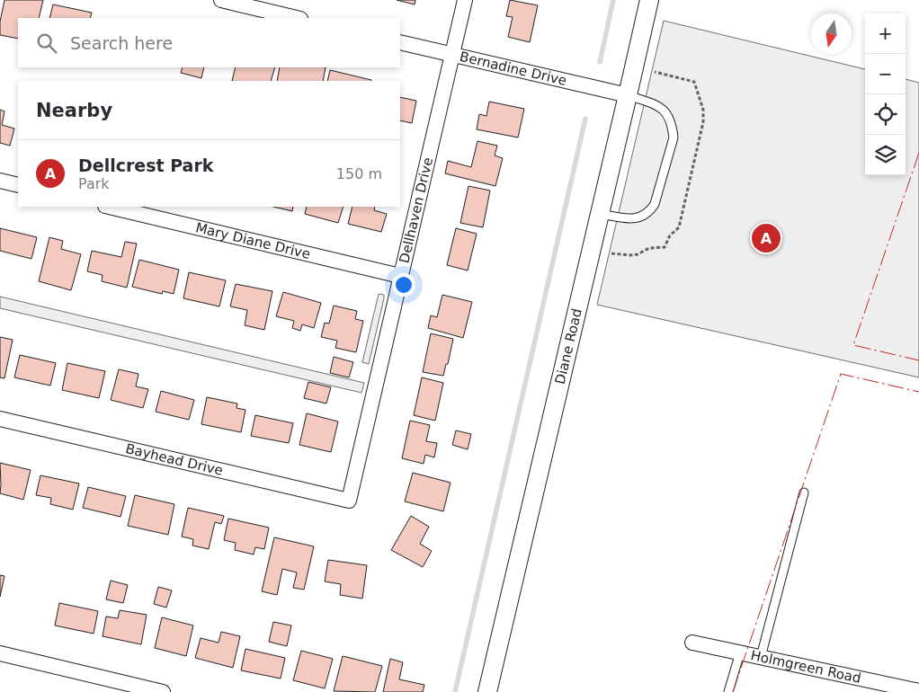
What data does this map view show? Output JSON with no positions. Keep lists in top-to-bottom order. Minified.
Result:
{"streets":{"street":["Bernadine Drive","Dellhaven Drive","Mary Diane Drive","Diane Road","Bayhead Drive","Holmgreen Road"]},"crossings":[["Bernadine Drive","Dellhaven Drive"],["Bernadine Drive","Diane Road"],["Dellhaven Drive","Mary Diane Drive"],["Dellhaven Drive","Bayhead Drive"]],"north":"bottom","page":{"map_buttons":["+","−"],"search":"Search here","heading":"Nearby","list":[{"mark":"A","name":"Dellcrest Park","note":"Park","value":"150 m"}],"pins":"A"}}
